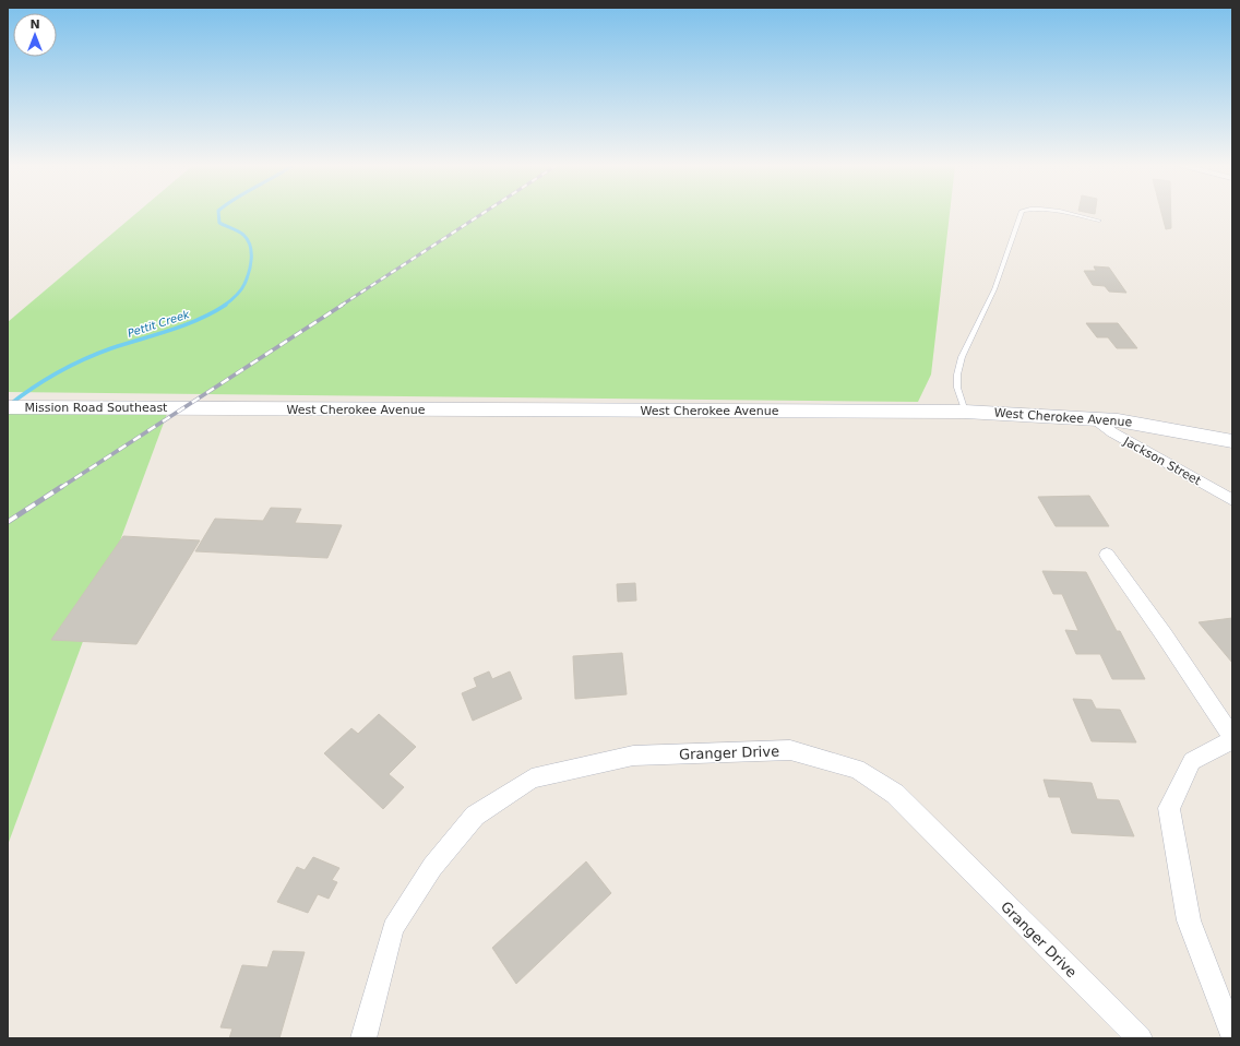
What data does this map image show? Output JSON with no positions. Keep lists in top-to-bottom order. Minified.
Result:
{"streets":{"main road":["Mission Road Southeast","West Cherokee Avenue"],"street":["Jackson Street","Granger Drive"]},"crossings":[["Mission Road Southeast","West Cherokee Avenue"],["West Cherokee Avenue","Jackson Street"]],"water":["Pettit Creek"],"north":"top"}
